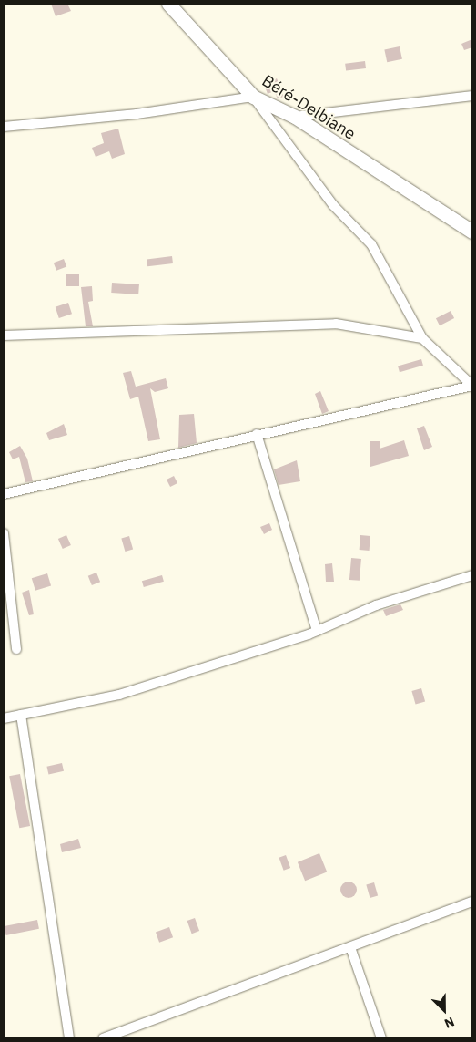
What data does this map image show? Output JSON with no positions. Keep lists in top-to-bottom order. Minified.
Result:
{"streets":{"street":["Béré-Delbiane"]},"north":"bottom right"}
